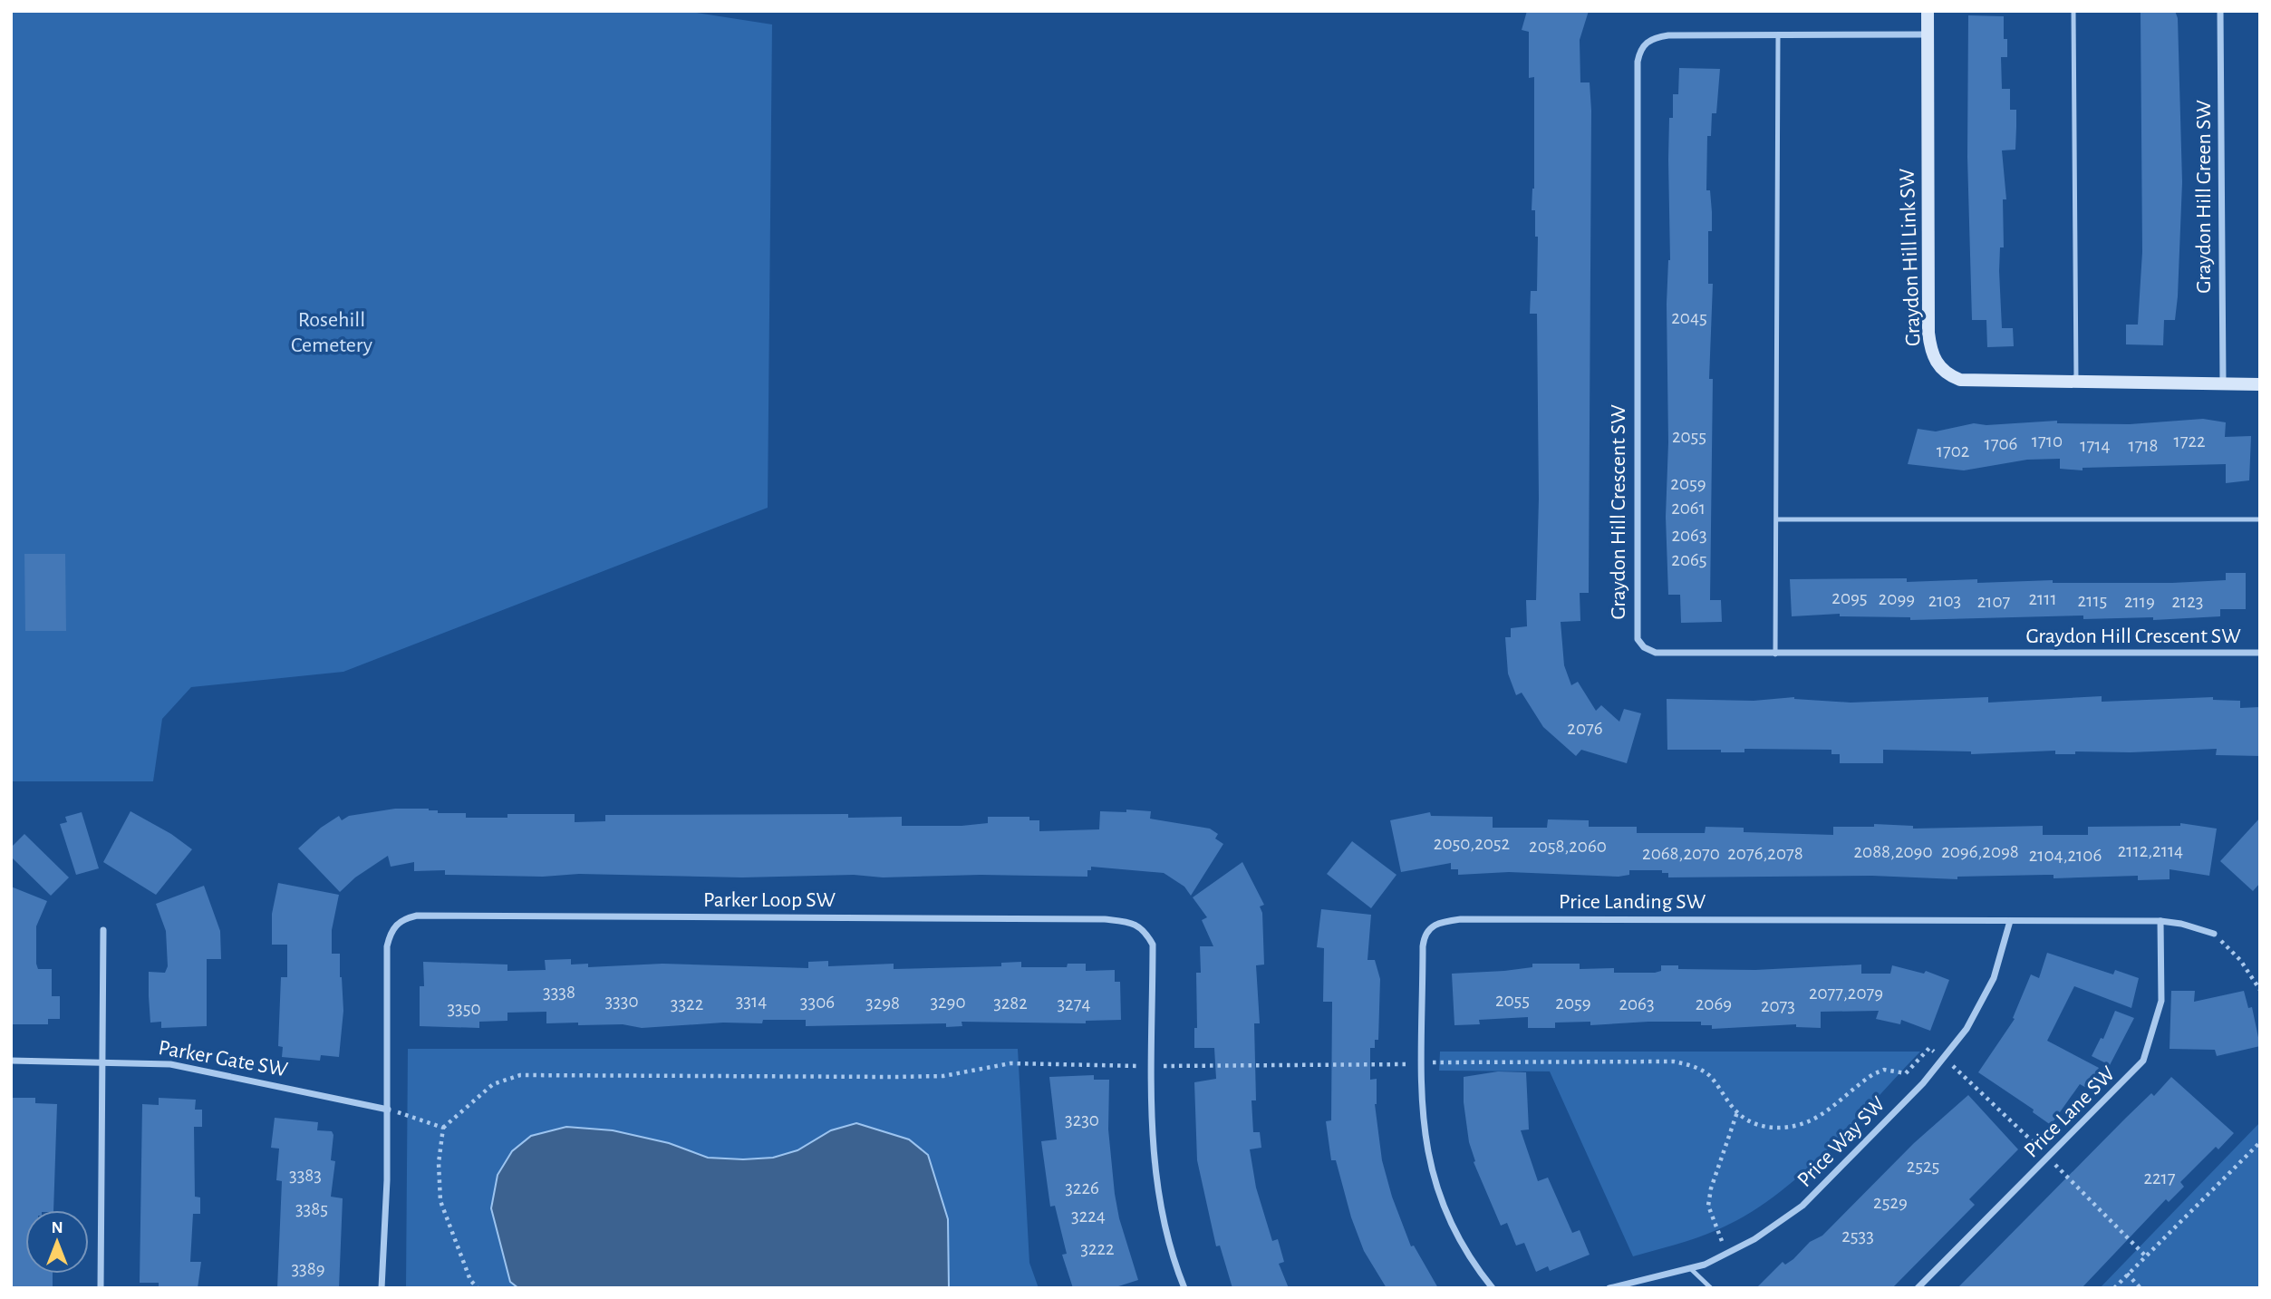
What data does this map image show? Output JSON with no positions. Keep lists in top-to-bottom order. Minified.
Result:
{"streets":{"street":["Graydon Hill Green SW","Graydon Hill Link SW","Graydon Hill Crescent SW","Parker Loop SW","Price Landing SW","Parker Gate SW","Price Lane SW","Price Way SW"]},"crossings":[["Graydon Hill Green SW","Graydon Hill Link SW"],["Graydon Hill Link SW","Graydon Hill Crescent SW"],["Parker Loop SW","Parker Gate SW"],["Price Landing SW","Price Lane SW"],["Price Landing SW","Price Way SW"]],"parks":["Rosehill Cemetery"],"house_numbers":["2045","2055","1710","1722","1706","1714","1718","1702","2059","2061","2063","2065","2095","2099","2111","2103","2115","2107","2119","2123","2076","2050,2052","2058,2060","2112,2114","2088,2090","2096,2098","2068,2070","2076,2078","2104,2106","3338","2077,2079","2055","3330","3314","3306","3290","3298","3282","2059","3322","3274","2063","2069","2073","3350","3230","2525","3383","2217","3226","2529","3385","3224","2533","3222","3389"],"north":"top"}
